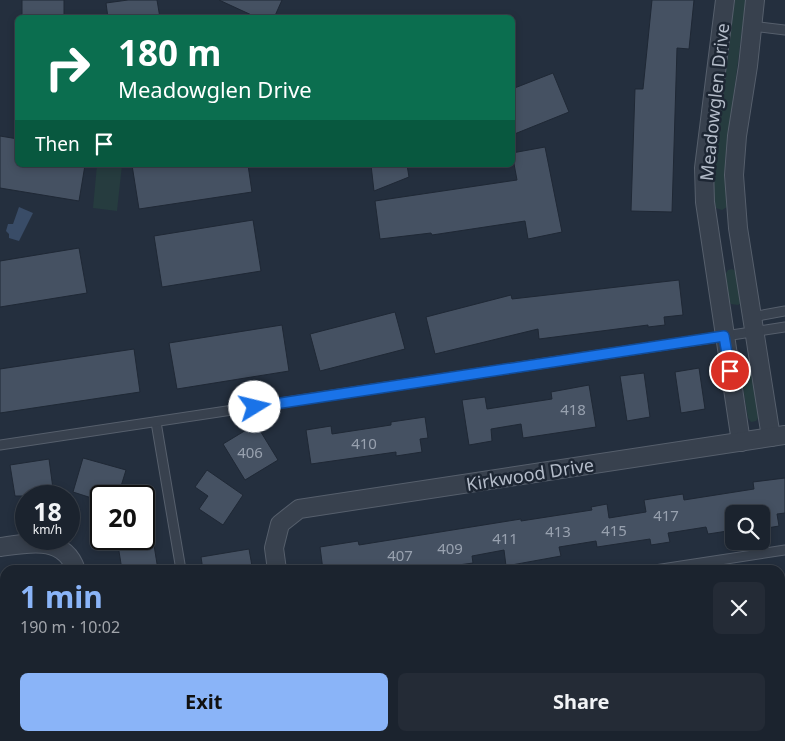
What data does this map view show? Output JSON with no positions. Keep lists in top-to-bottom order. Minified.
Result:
{"streets":{"street":["Meadowglen Drive","Kirkwood Drive"]},"crossings":[["Meadowglen Drive","Kirkwood Drive"]],"house_numbers":["418","410","406","417","415","413","411","409","407"],"page":{"turn":["180 m","Meadowglen Drive"],"then":"Then","speed":"18 km/h","limit":"20","heading":["1 min","190 m · 10:02"],"buttons":["Exit","Share"]}}
